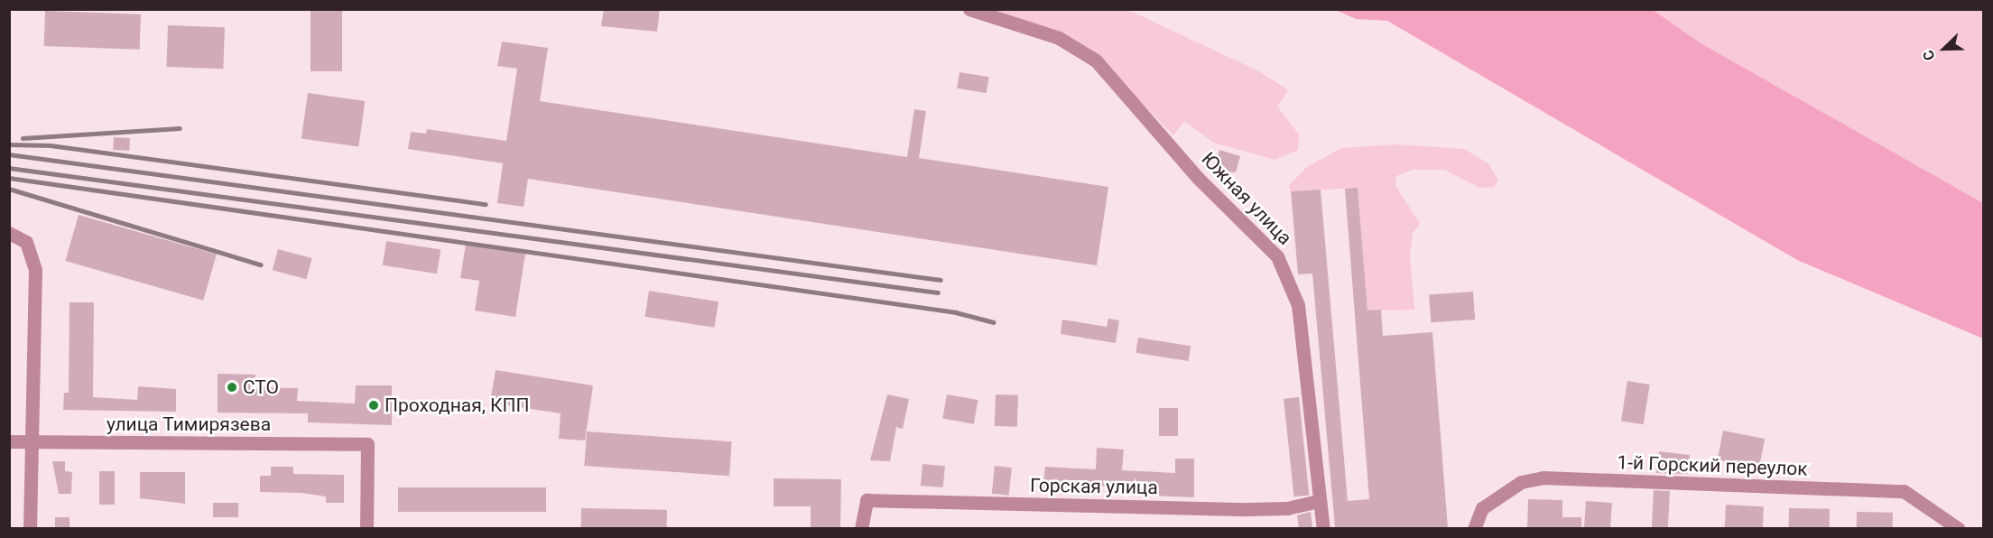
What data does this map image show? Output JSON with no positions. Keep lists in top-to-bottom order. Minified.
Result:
{"streets":{"street":["Южная улица","улица Тимирязева","1-й Горский переулок","Горская улица"]},"crossings":[["Южная улица","Горская улица"]],"places":["СТО","Проходная, КПП"],"north":"bottom left"}
